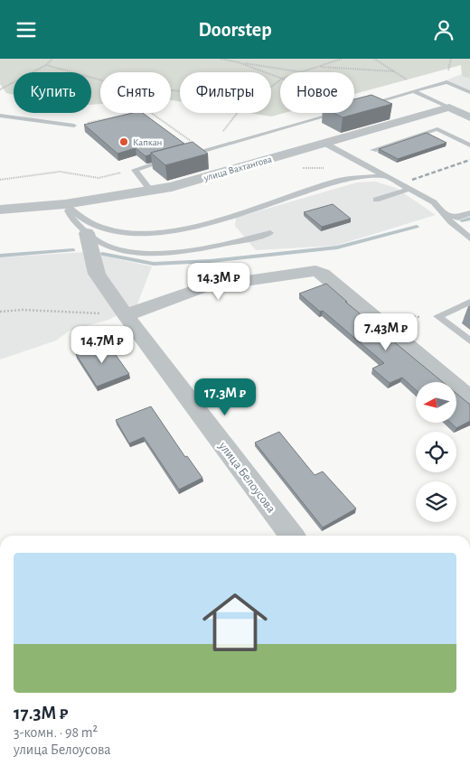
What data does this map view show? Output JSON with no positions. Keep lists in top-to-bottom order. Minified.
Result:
{"streets":{"street":["улица Вахтангова","улица Белоусова"]},"places":["Капкан"],"north":"left","page":{"header":"Doorstep","chip":["Купить","Снять","Фильтры","Новое"],"price":["14.3M ₽","7.43M ₽","14.7M ₽","17.3M ₽"],"list":[{"name":"17.3M ₽","note":"3-комн. · 98 m² · улица Белоусова"}]}}
